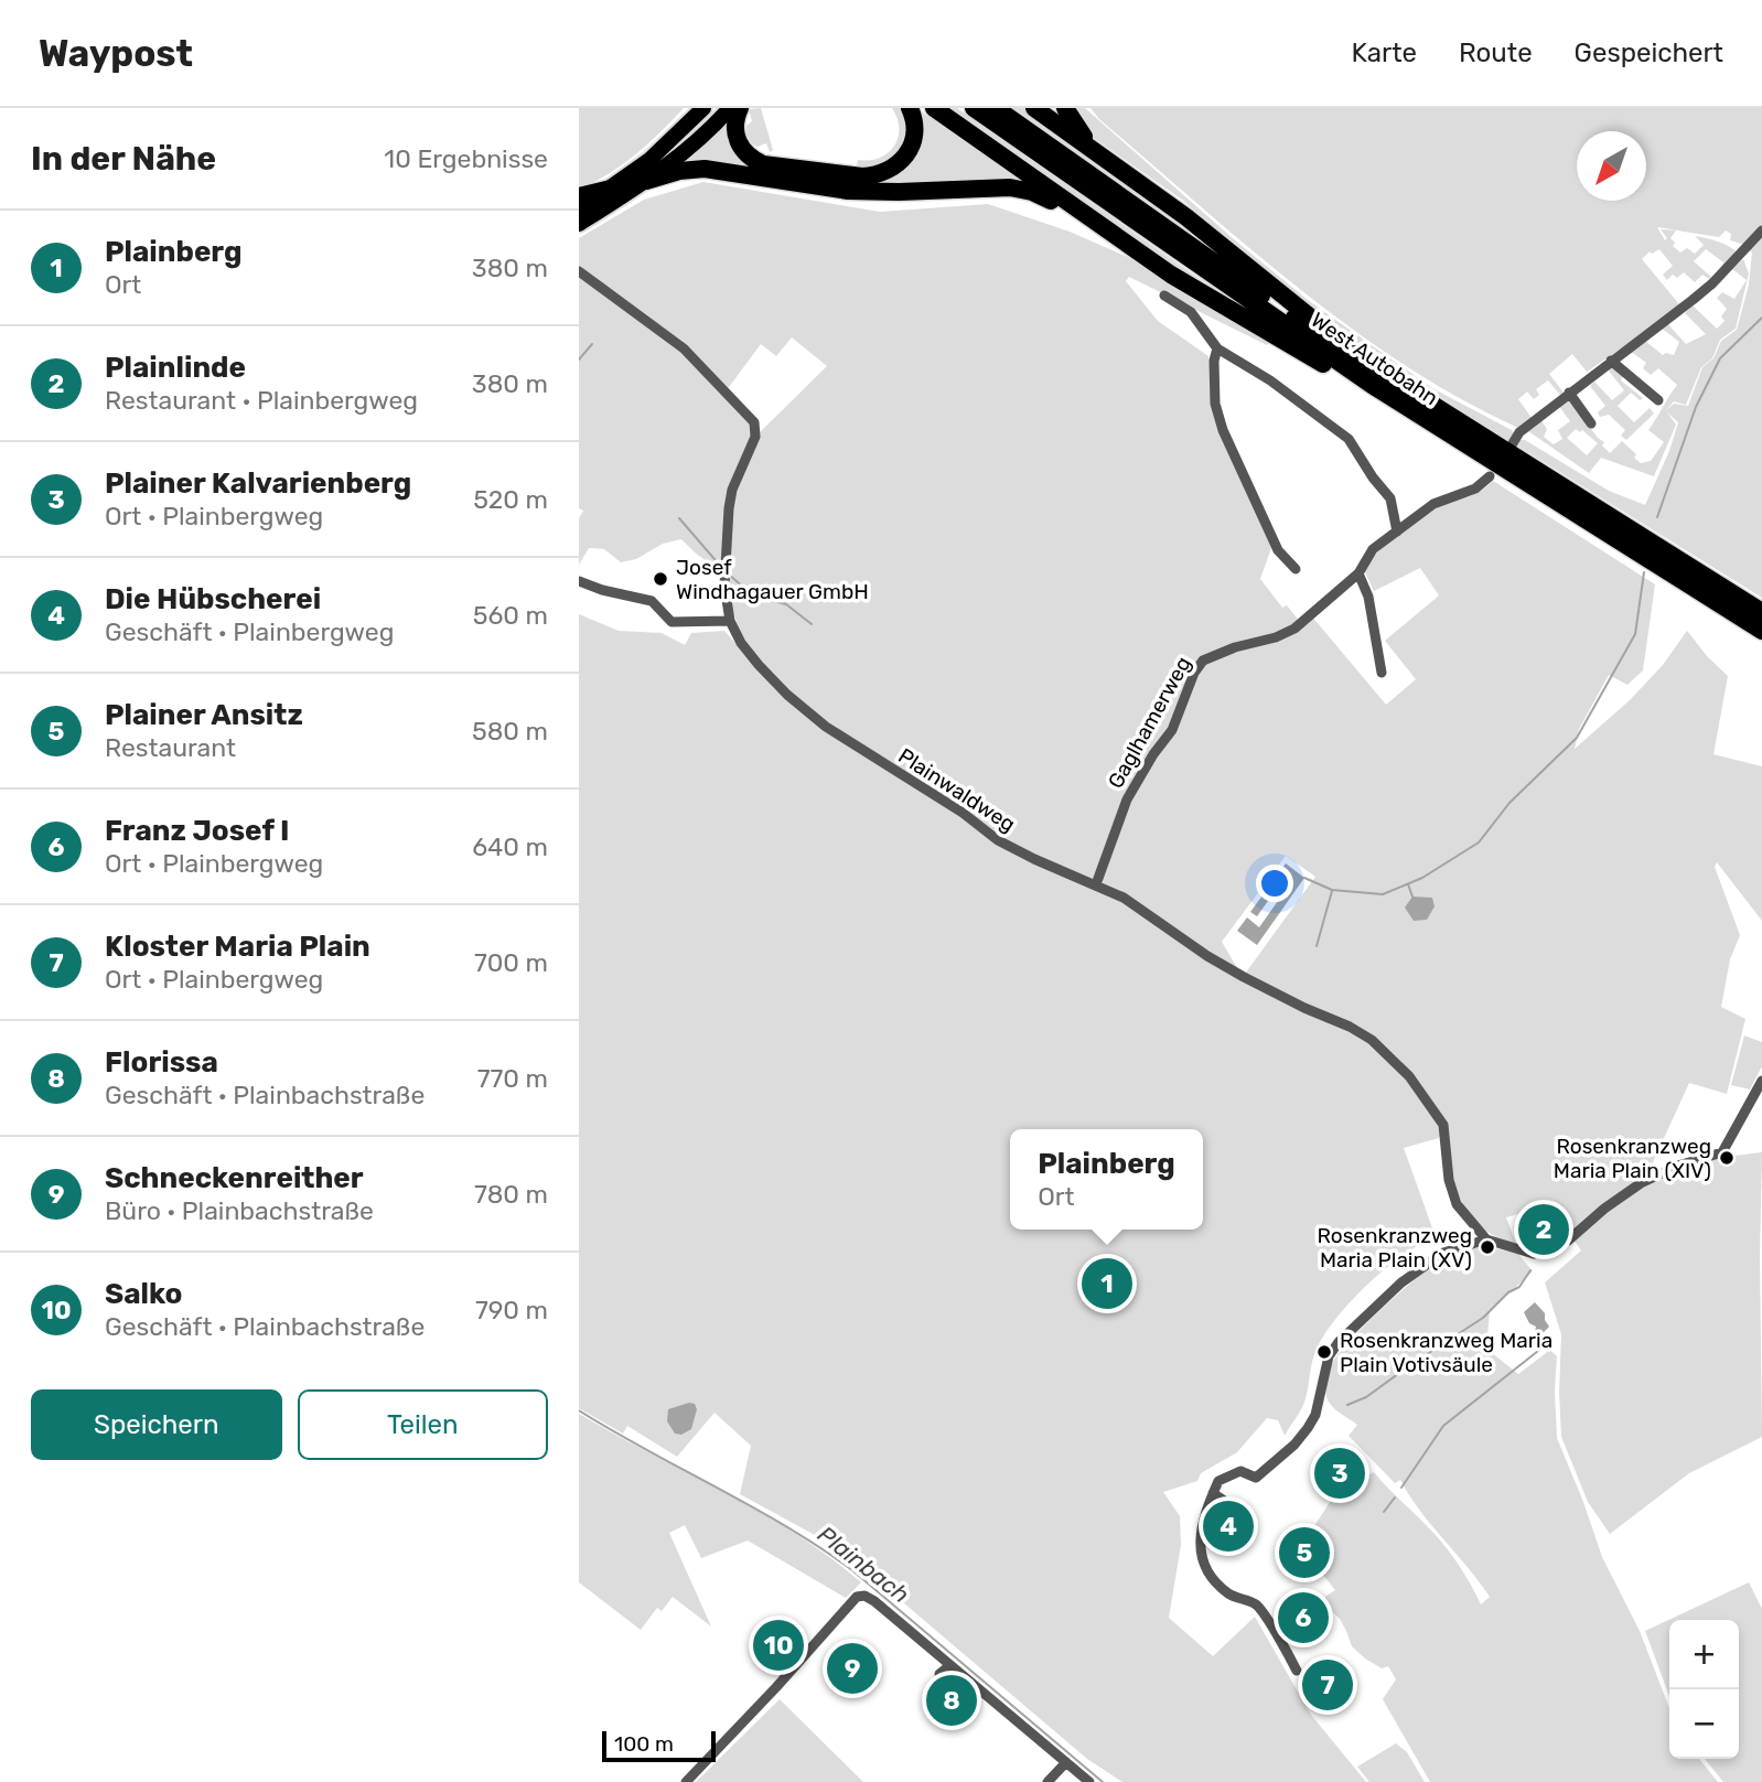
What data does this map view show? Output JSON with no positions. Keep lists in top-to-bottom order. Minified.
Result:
{"streets":{"highway":["West Autobahn"],"street":["Gaglhamerweg","Plainwaldweg"]},"crossings":[["Gaglhamerweg","Plainwaldweg"]],"water":["Plainbach"],"places":["Josef Windhagauer GmbH","Rosenkranzweg Maria Plain (XIV)","Rosenkranzweg Maria Plain (XV)","Rosenkranzweg Maria Plain Votivsäule"],"scale_bar":"100 m","north":"bottom left","page":{"header":"Waypost","nav":["Karte","Route","Gespeichert"],"heading":["In der Nähe","10 Ergebnisse"],"list":[{"mark":"1","name":"Plainberg","note":"Ort","value":"380 m"},{"mark":"2","name":"Plainlinde","note":"Restaurant · Plainbergweg","value":"380 m"},{"mark":"3","name":"Plainer Kalvarienberg","note":"Ort · Plainbergweg","value":"520 m"},{"mark":"4","name":"Die Hübscherei","note":"Geschäft · Plainbergweg","value":"560 m"},{"mark":"5","name":"Plainer Ansitz","note":"Restaurant","value":"580 m"},{"mark":"6","name":"Franz Josef I","note":"Ort · Plainbergweg","value":"640 m"},{"mark":"7","name":"Kloster Maria Plain","note":"Ort · Plainbergweg","value":"700 m"},{"mark":"8","name":"Florissa","note":"Geschäft · Plainbachstraße","value":"770 m"},{"mark":"9","name":"Schneckenreither","note":"Büro · Plainbachstraße","value":"780 m"},{"mark":"10","name":"Salko","note":"Geschäft · Plainbachstraße","value":"790 m"}],"popup":["Plainberg","Ort"],"pins":["2","1","3","4","5","6","10","9","7","8"],"buttons":["Speichern","Teilen"],"map_buttons":["+","−"],"scale":"100 m"}}
